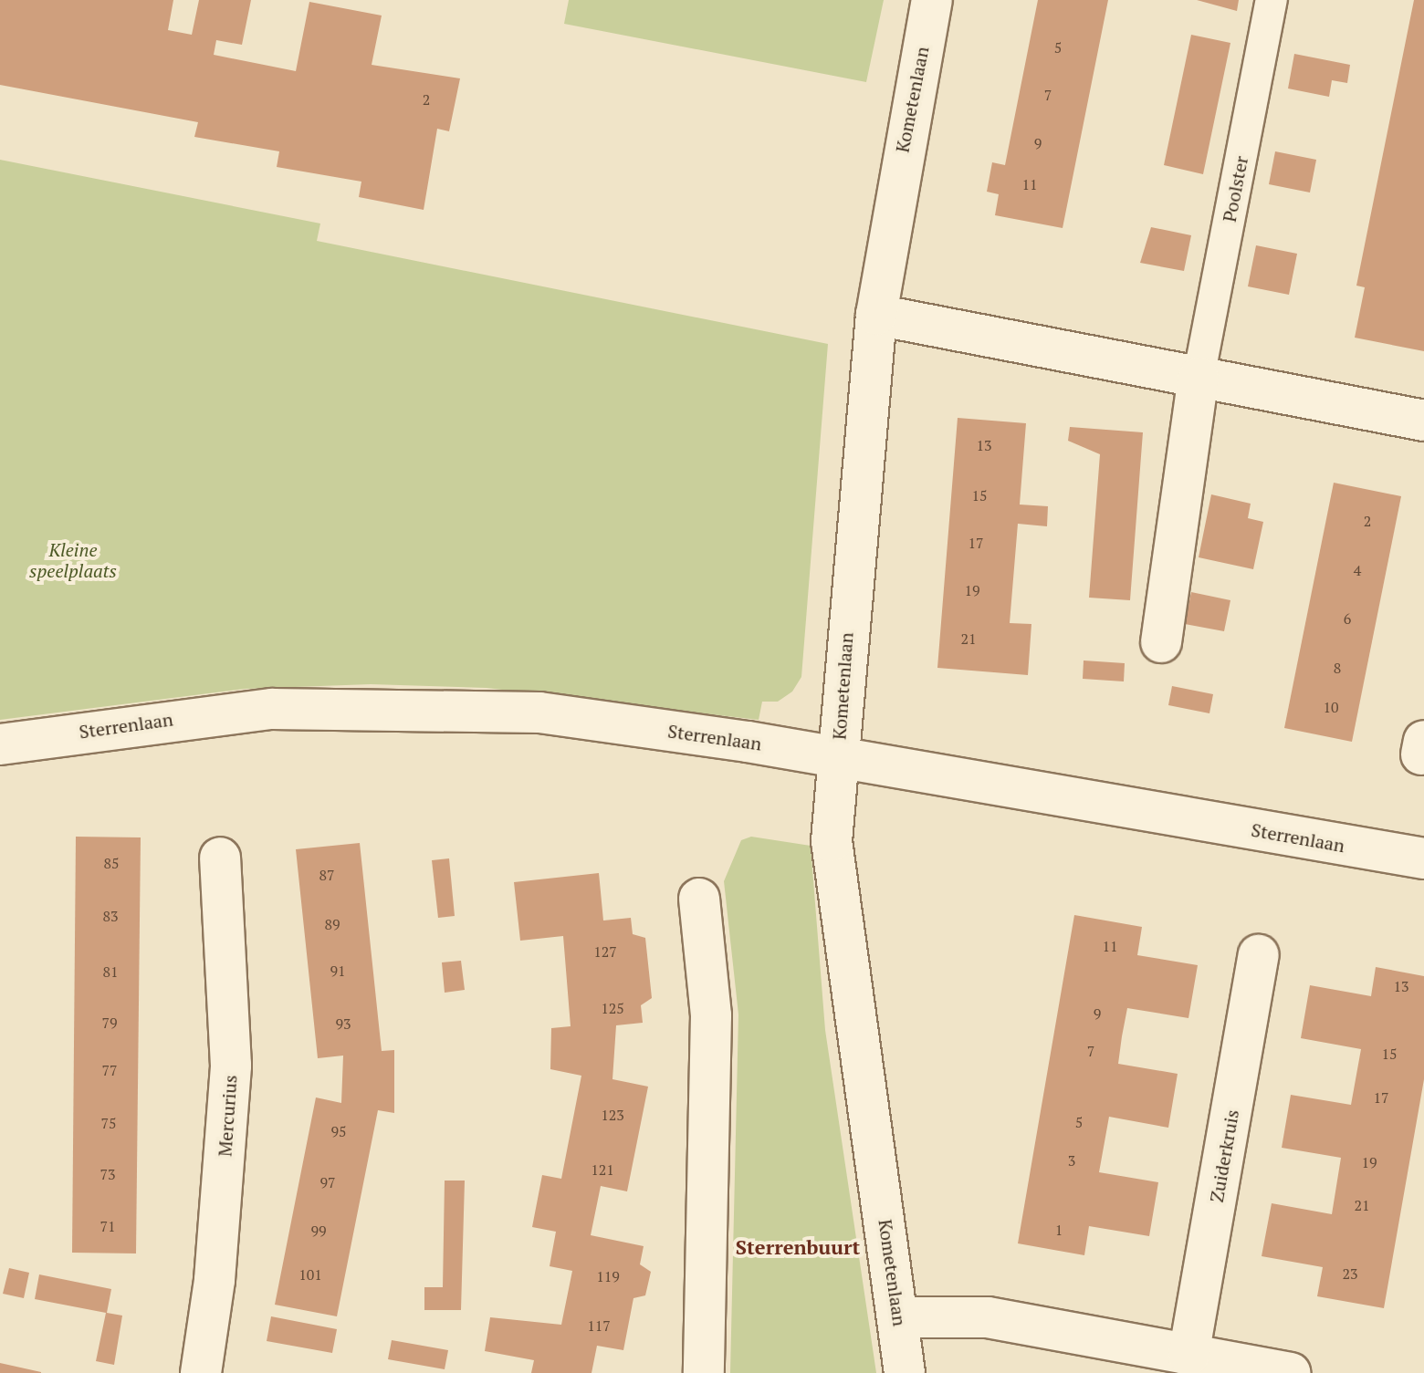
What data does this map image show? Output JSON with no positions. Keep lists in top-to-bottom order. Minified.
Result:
{"streets":{"street":["Kometenlaan","Poolster","Sterrenlaan","Mercurius","Zuiderkruis"]},"crossings":[["Kometenlaan","Sterrenlaan"]],"districts":["Sterrenbuurt"],"parks":["Kleine speelplaats"],"house_numbers":["5","7","2","9","11","13","15","2","17","4","19","6","21","8","10","85","87","83","89","11","127","91","81","13","125","9","79","93","7","15","77","17","123","5","75","95","3","19","121","73","97","21","71","1","99","23","101","119","117"]}
